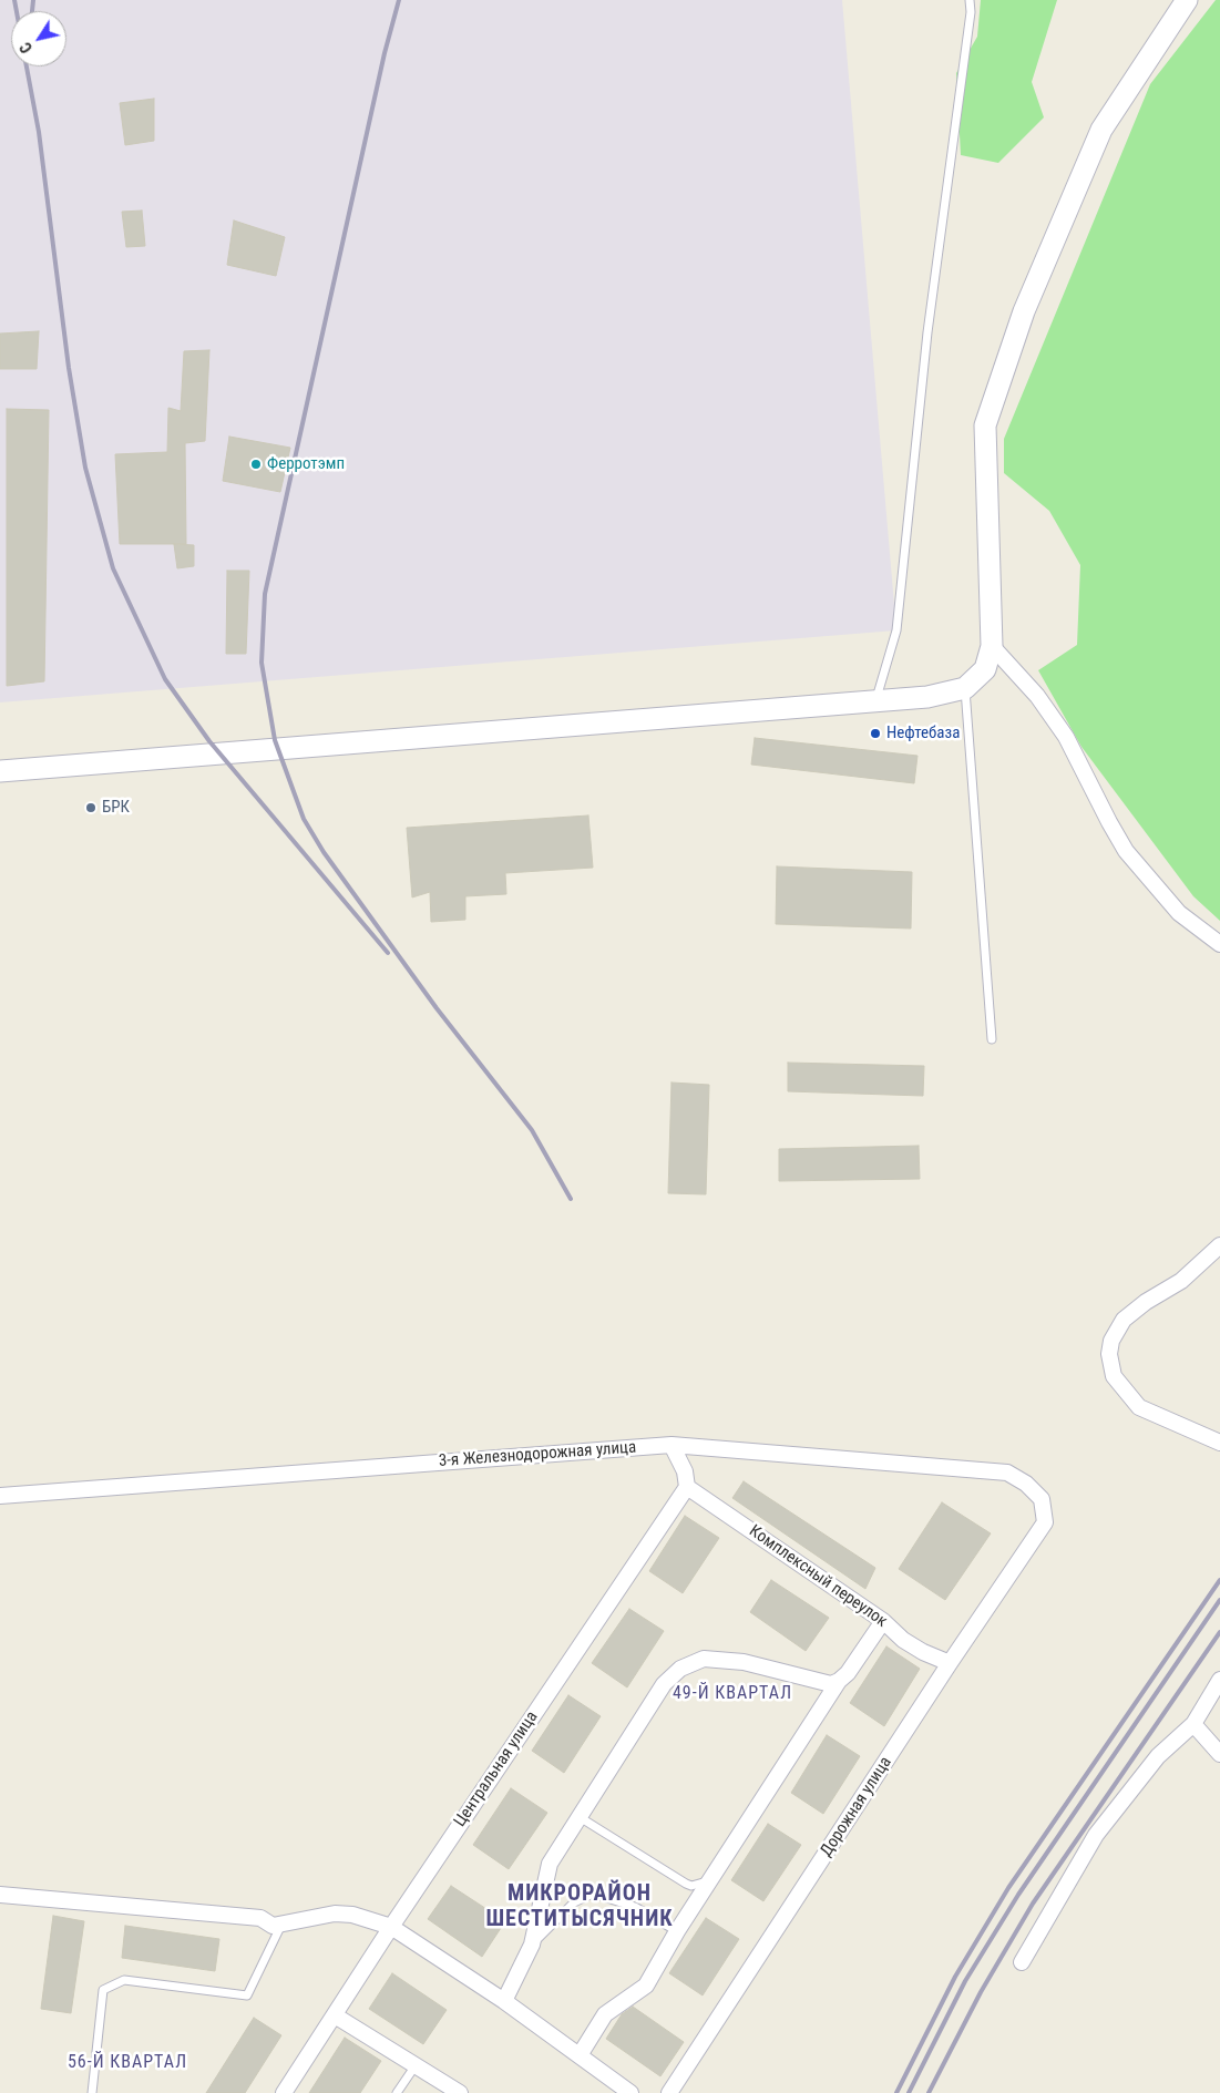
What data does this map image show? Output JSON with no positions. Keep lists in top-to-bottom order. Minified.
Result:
{"streets":{"street":["3-я Железнодорожная улица","Комплексный переулок","Центральная улица","Дорожная улица"]},"crossings":[["3-я Железнодорожная улица","Дорожная улица"],["Комплексный переулок","Центральная улица"],["Комплексный переулок","Дорожная улица"]],"districts":["49-Й КВАРТАЛ","МИКРОРАЙОН ШЕСТИТЫСЯЧНИК","56-Й КВАРТАЛ"],"places":["Ферротэмп","Нефтебаза","БРК"],"north":"bottom left"}
